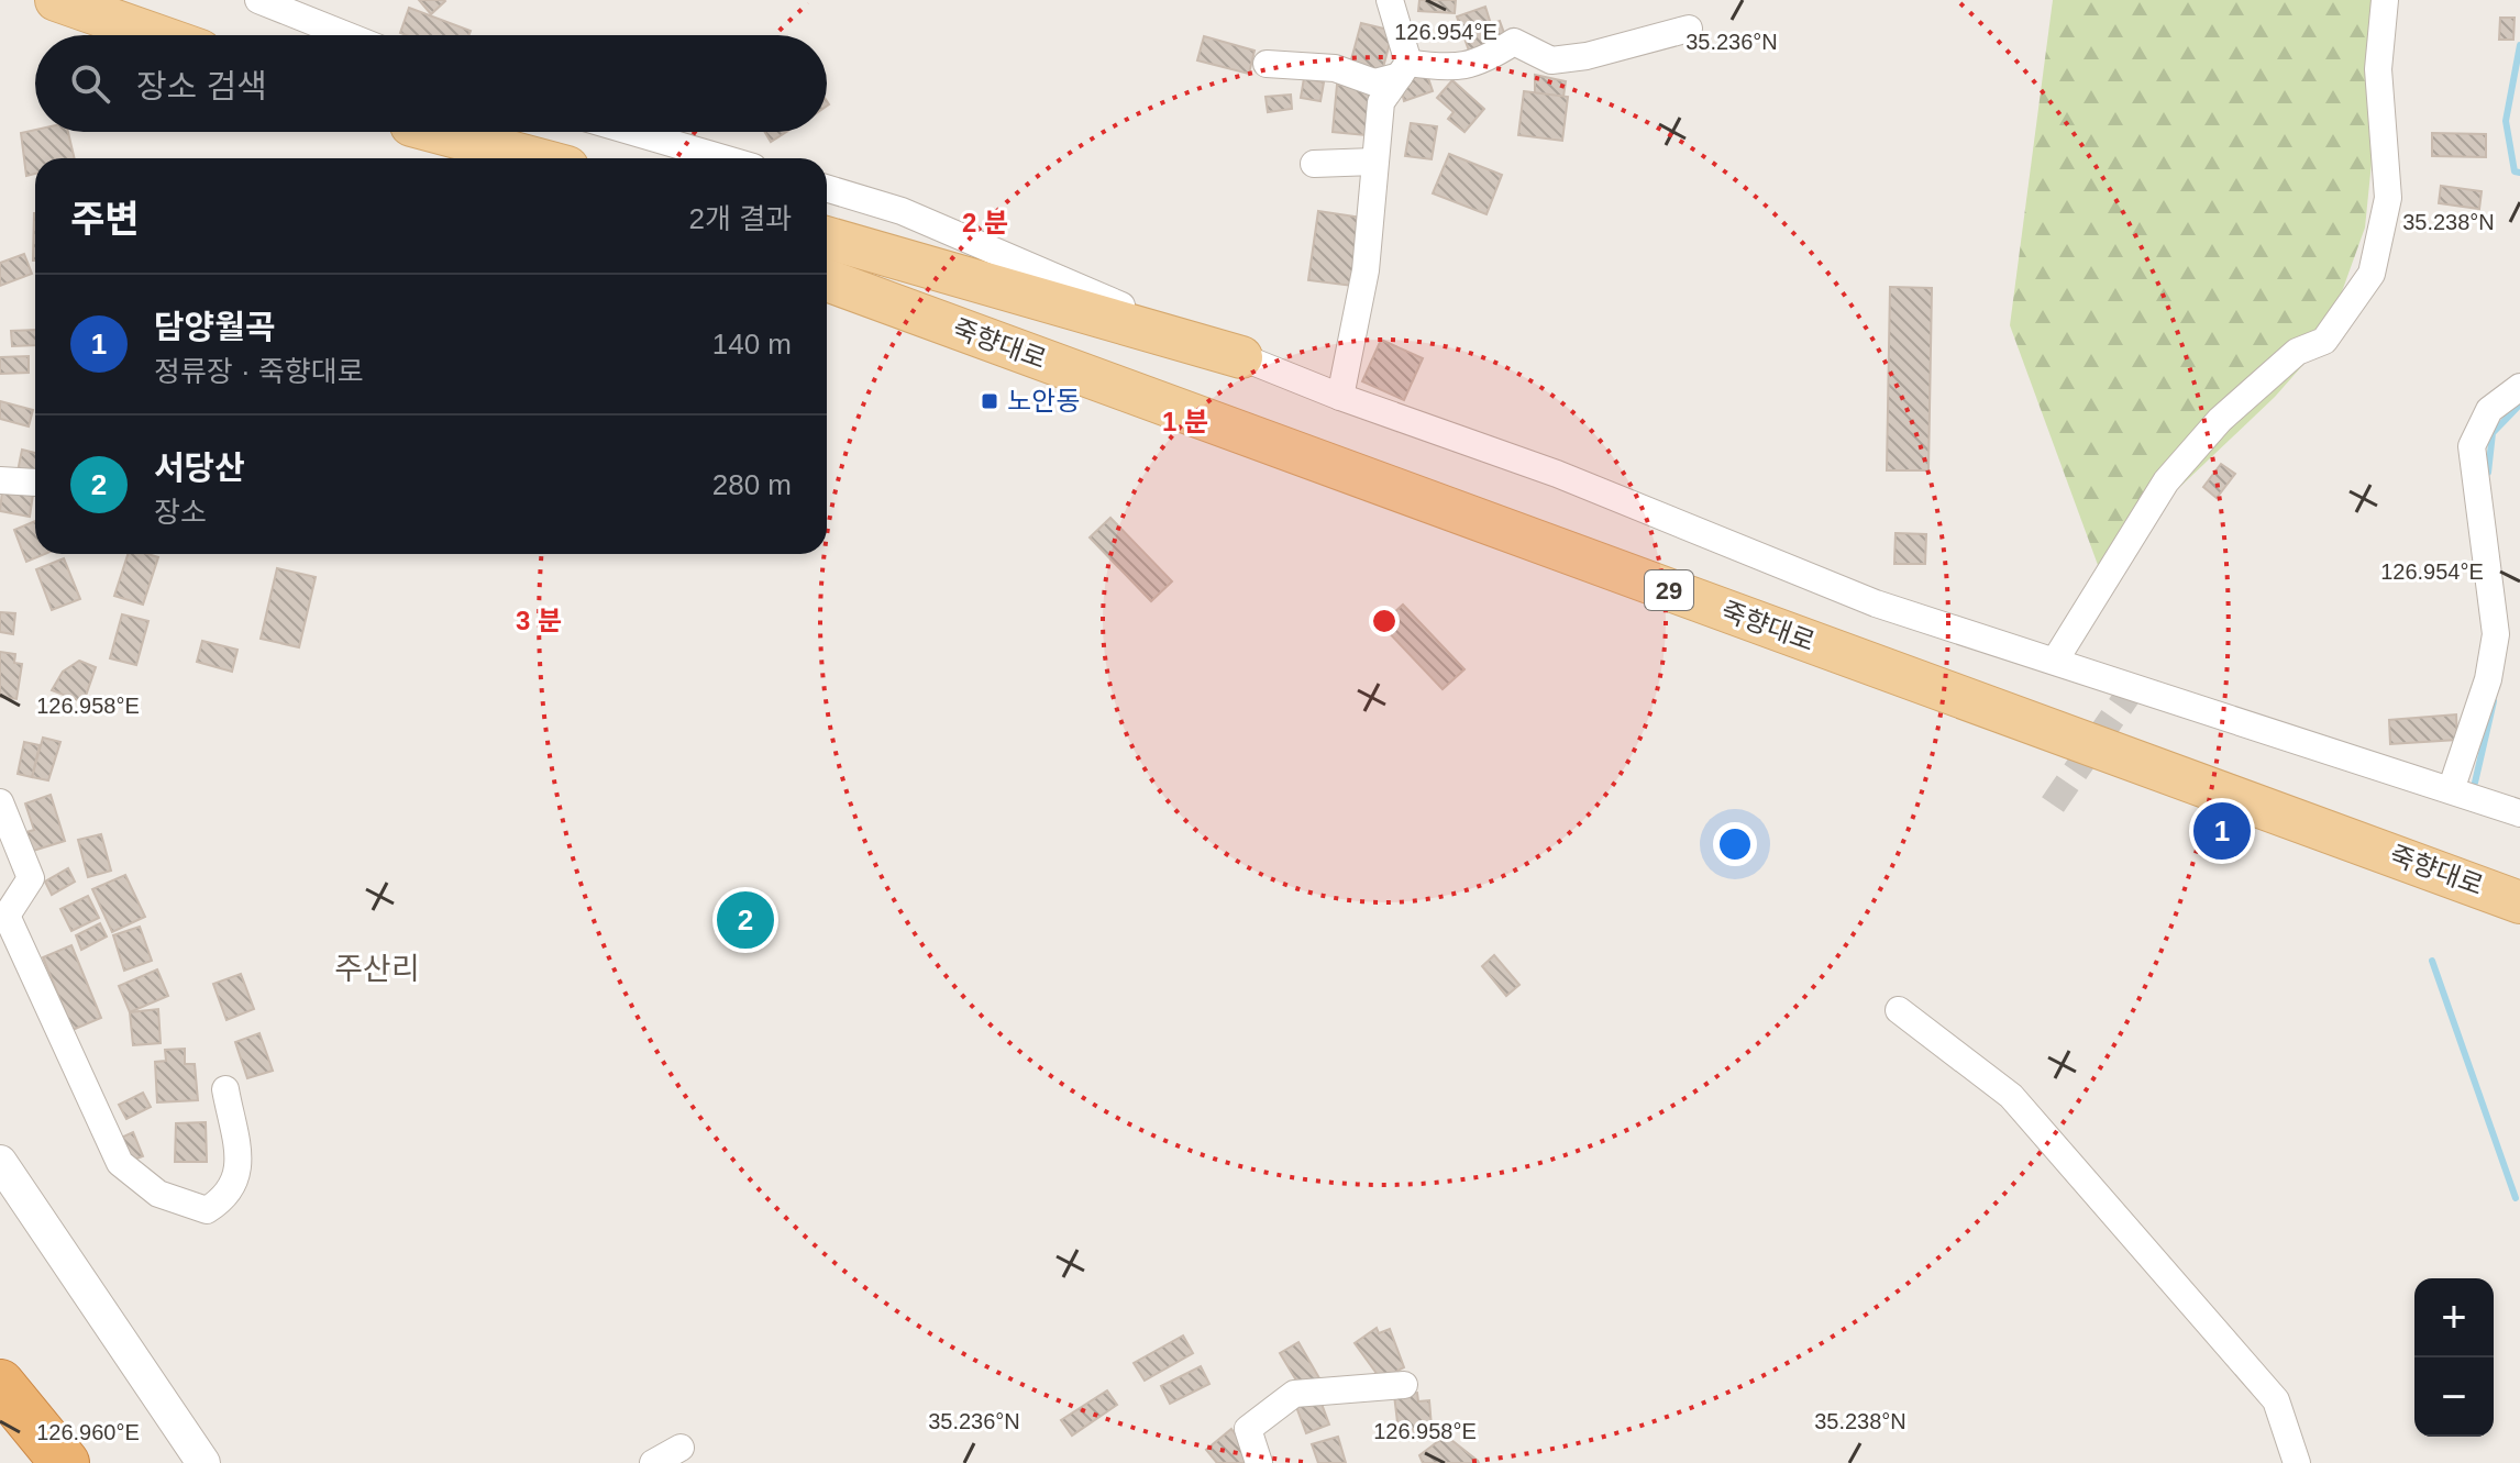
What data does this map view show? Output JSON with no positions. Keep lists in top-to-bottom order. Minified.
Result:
{"streets":{"main road":["죽향대로","29"]},"districts":["주산리"],"places":{"transit":["노안동"]},"page":{"search":"장소 검색","heading":["주변","2개 결과"],"list":[{"mark":"1","name":"담양월곡","note":"정류장 · 죽향대로","value":"140 m"},{"mark":"2","name":"서당산","note":"장소","value":"280 m"}],"pins":["1","2"],"map_buttons":["+","−"]},"coordinates":["126.954°E","35.236°N","35.238°N","126.958°E","126.960°E"],"rings":["2 분","1 분","3 분"]}
